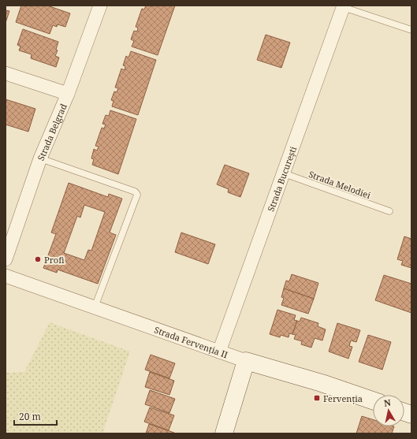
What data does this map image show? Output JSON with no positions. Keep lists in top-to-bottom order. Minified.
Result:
{"streets":{"street":["Strada Belgrad","Strada București","Strada Fervenția II"],"lane":["Strada Melodiei"]},"crossings":[["Strada București","Strada Melodiei"],["Strada București","Strada Fervenția II"]],"places":{"other":["Profi"],"transit":["Fervenția"]},"scale_bar":"20 m","north":"top"}
